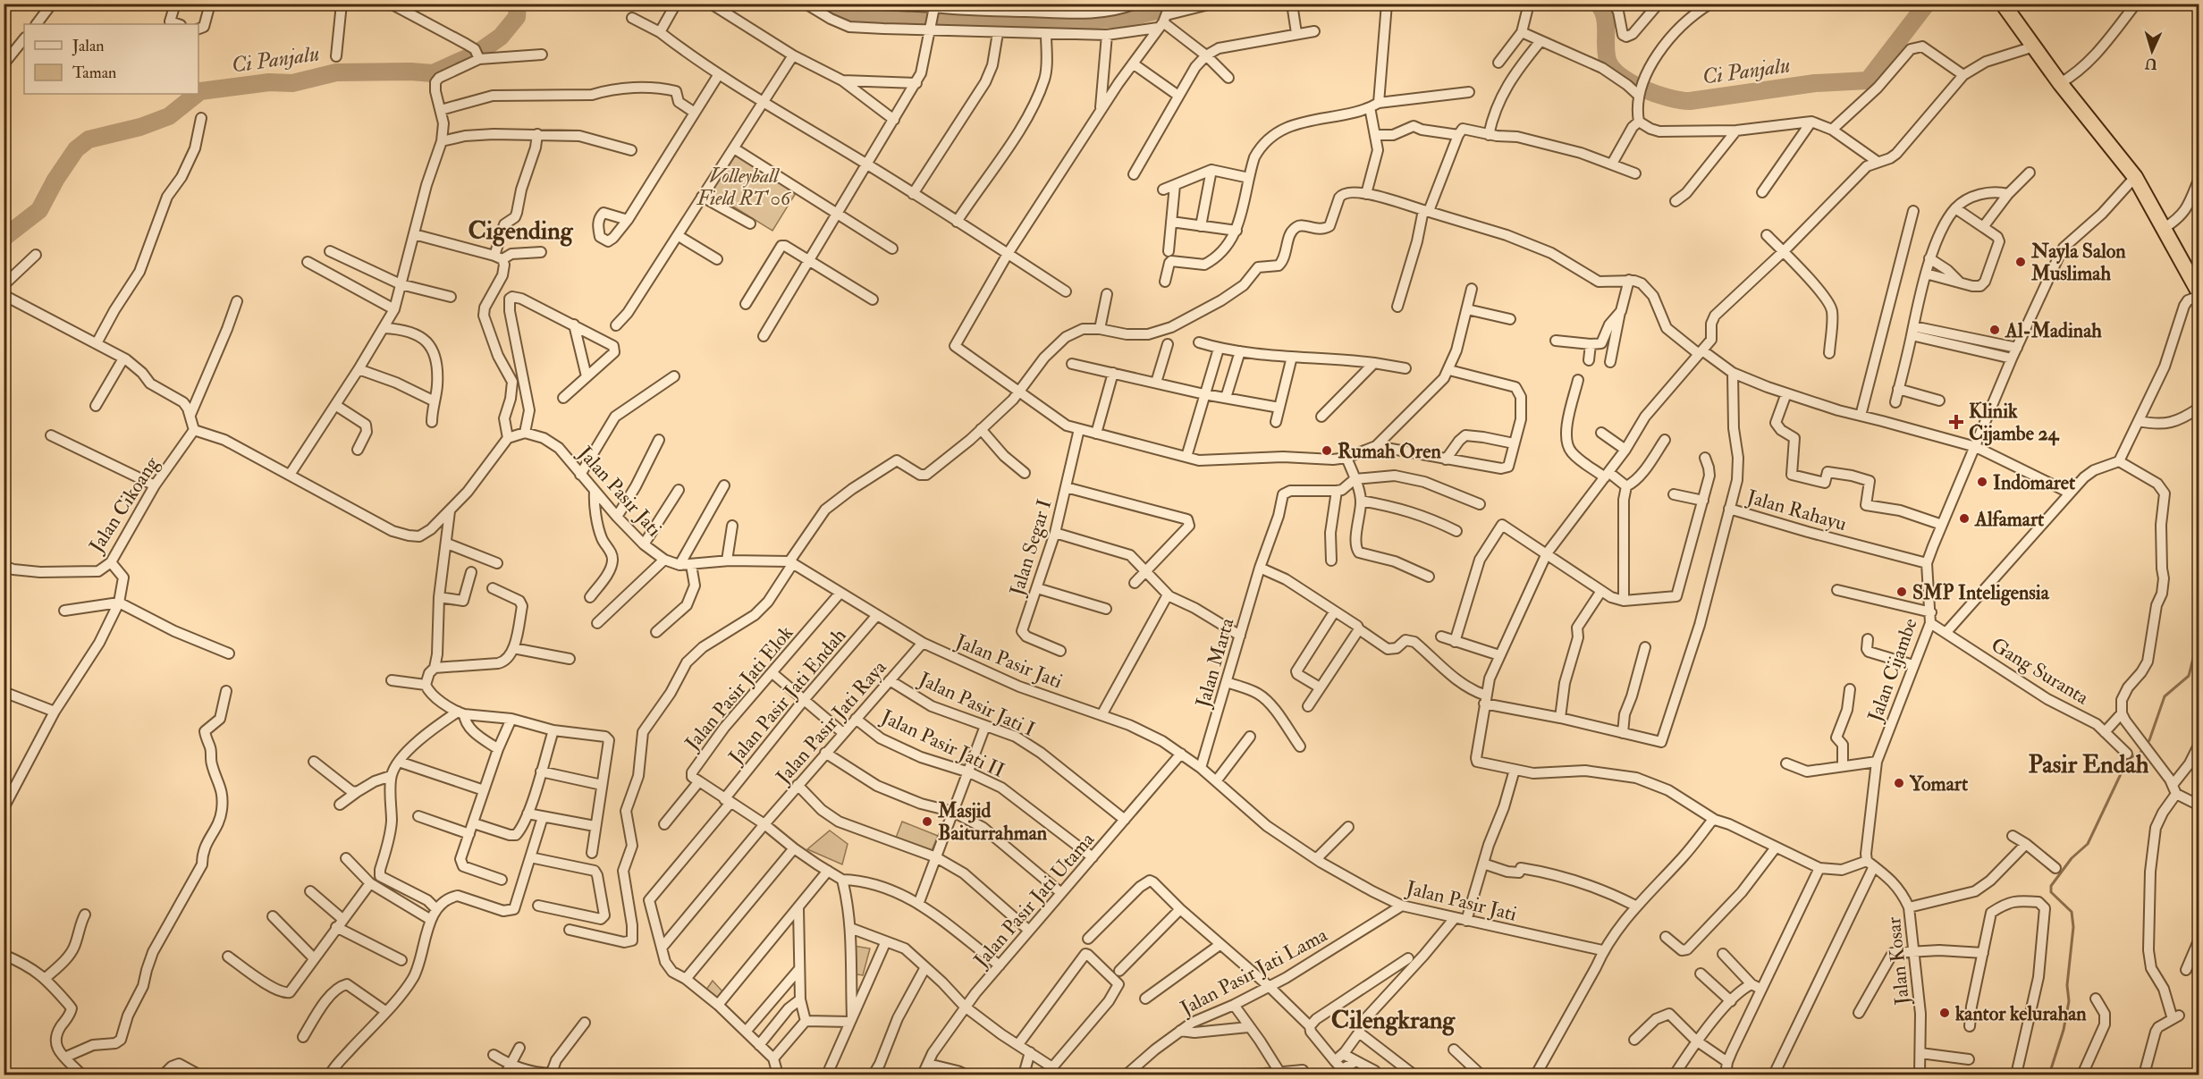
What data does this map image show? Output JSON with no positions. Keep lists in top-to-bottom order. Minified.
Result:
{"streets":{"street":["Jalan Pasir Jati","Jalan Cikoang","Jalan Rahayu","Jalan Segar I","Jalan Marta","Jalan Cijambe","Gang Suranta","Jalan Pasir Jati Elok","Jalan Pasir Jati Endah","Jalan Pasir Jati I","Jalan Pasir Jati Raya","Jalan Pasir Jati II","Jalan Pasir Jati Utama","Jalan Kosar","Jalan Pasir Jati Lama"]},"crossings":[["Jalan Pasir Jati","Jalan Marta"],["Jalan Pasir Jati","Jalan Pasir Jati Elok"],["Jalan Pasir Jati","Jalan Pasir Jati Endah"],["Jalan Pasir Jati","Jalan Pasir Jati Raya"],["Jalan Pasir Jati","Jalan Pasir Jati Utama"],["Jalan Pasir Jati","Jalan Pasir Jati Lama"],["Jalan Rahayu","Jalan Cijambe"],["Jalan Cijambe","Gang Suranta"],["Jalan Cijambe","Jalan Kosar"],["Jalan Pasir Jati Elok","Jalan Pasir Jati Endah"],["Jalan Pasir Jati Elok","Jalan Pasir Jati Raya"],["Jalan Pasir Jati Endah","Jalan Pasir Jati Raya"],["Jalan Pasir Jati I","Jalan Pasir Jati Raya"],["Jalan Pasir Jati I","Jalan Pasir Jati Utama"],["Jalan Pasir Jati Raya","Jalan Pasir Jati II"],["Jalan Pasir Jati II","Jalan Pasir Jati Utama"]],"districts":["Cigending","Pasir Endah","Cilengkrang"],"water":["Ci Panjalu"],"parks":["Volleyball Field RT 06"],"places":{"other":["Nayla Salon Muslimah","Al-Madinah","Rumah Oren","Indomaret","Alfamart","SMP Inteligensia","Yomart","Masjid Baiturrahman","kantor kelurahan"],"health":["Klinik Cijambe 24"]},"legend":["Jalan","Taman"],"north":"bottom"}
